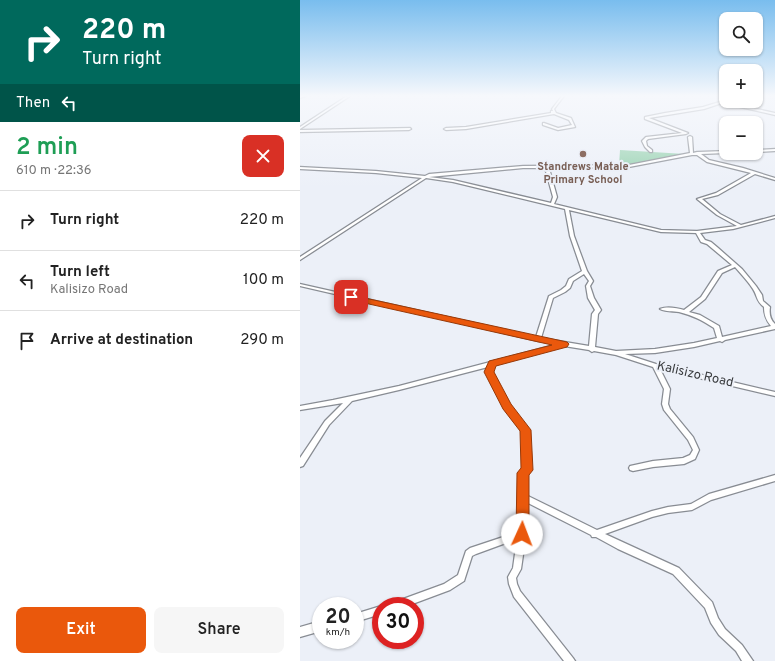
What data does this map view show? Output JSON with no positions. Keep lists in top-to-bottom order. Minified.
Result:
{"streets":{"street":["Kalisizo Road"]},"places":["Standrews Matale Primary School"],"page":{"turn":["220 m","Turn right"],"map_buttons":["+","−"],"then":"Then","heading":["2 min","610 m · 22:36"],"list":[{"name":"Turn right","value":"220 m"},{"name":"Turn left","note":"Kalisizo Road","value":"100 m"},{"name":"Arrive at destination","value":"290 m"}],"speed":"20 km/h","limit":"30","buttons":["Exit","Share"]}}
